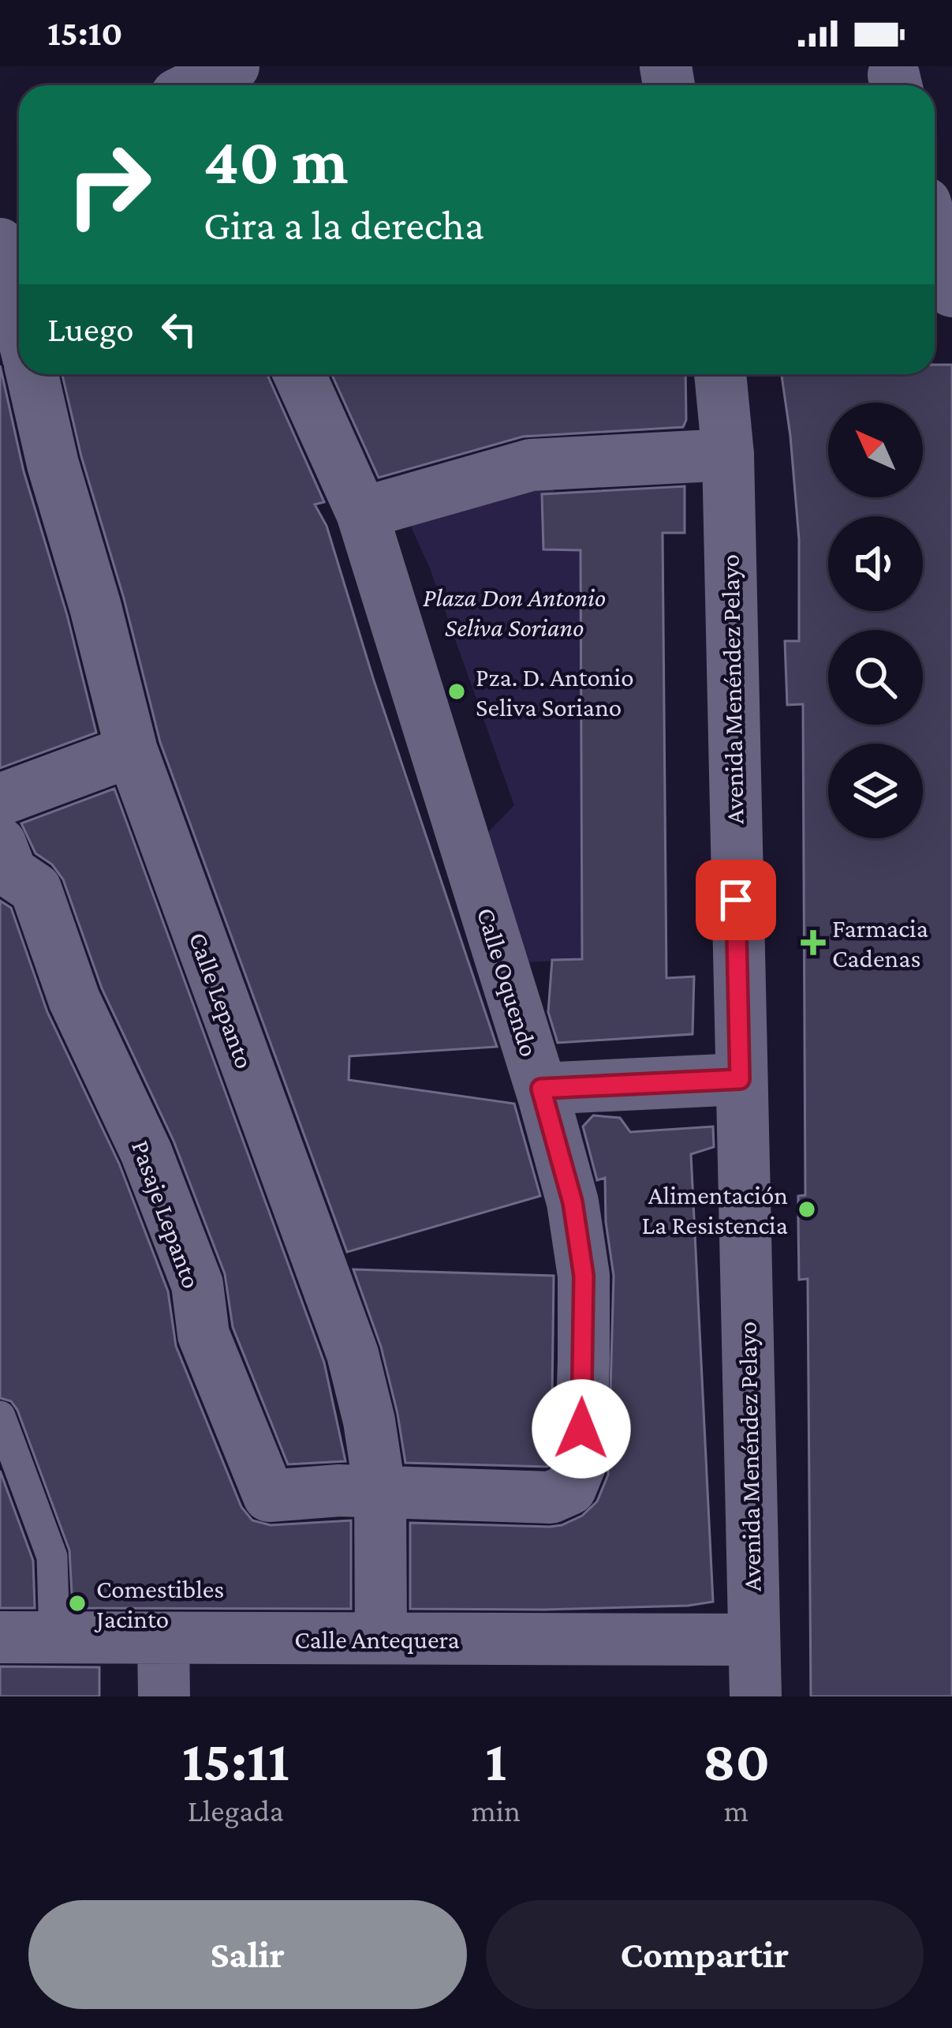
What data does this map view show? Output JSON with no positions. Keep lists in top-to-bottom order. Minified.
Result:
{"streets":{"street":["Avenida Menéndez Pelayo","Calle Oquendo","Calle Lepanto","Pasaje Lepanto","Calle Antequera"]},"crossings":[["Avenida Menéndez Pelayo","Calle Antequera"],["Calle Oquendo","Calle Lepanto"],["Calle Oquendo","Pasaje Lepanto"],["Calle Lepanto","Pasaje Lepanto"],["Calle Lepanto","Calle Antequera"]],"parks":["Plaza Don Antonio Seliva Soriano"],"places":{"other":["Pza. D. Antonio Seliva Soriano","Alimentación La Resistencia","Comestibles Jacinto"],"health":["Farmacia Cadenas"]},"north":"top left","page":{"status":"15:10","turn":["40 m","Gira a la derecha"],"then":"Luego","eta":["15:11","Llegada","1","min","80","m"],"buttons":["Salir","Compartir"]}}
